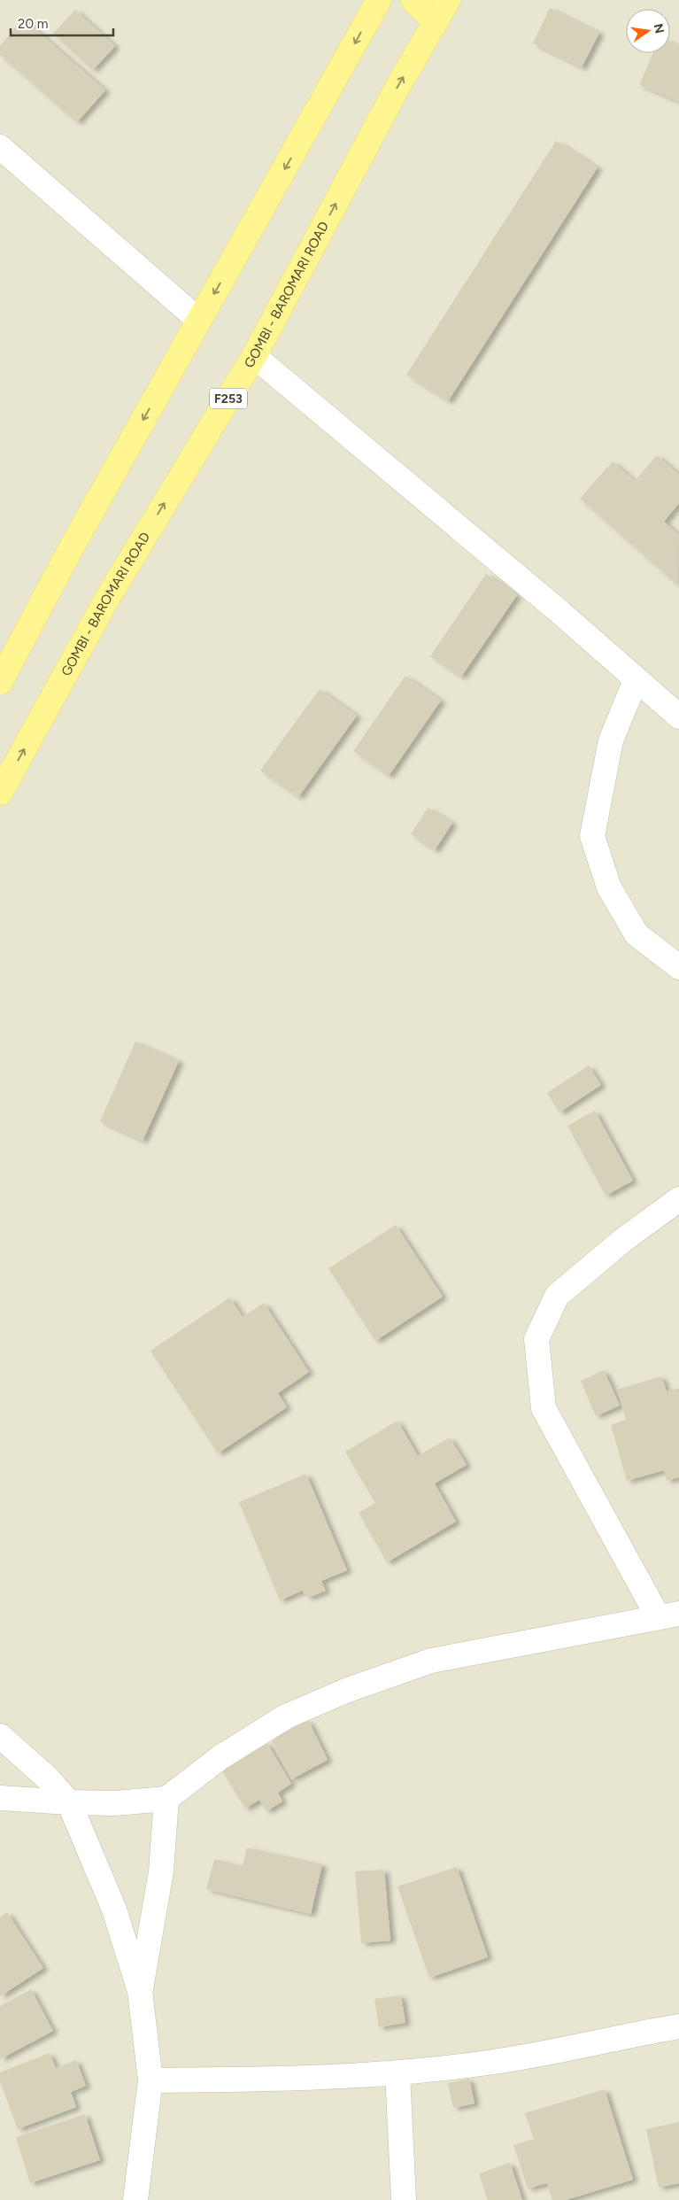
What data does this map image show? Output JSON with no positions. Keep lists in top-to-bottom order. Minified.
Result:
{"streets":{"main road":["GOMBI - BAROMARI ROAD","F253"]},"scale_bar":"20 m","north":"right"}
